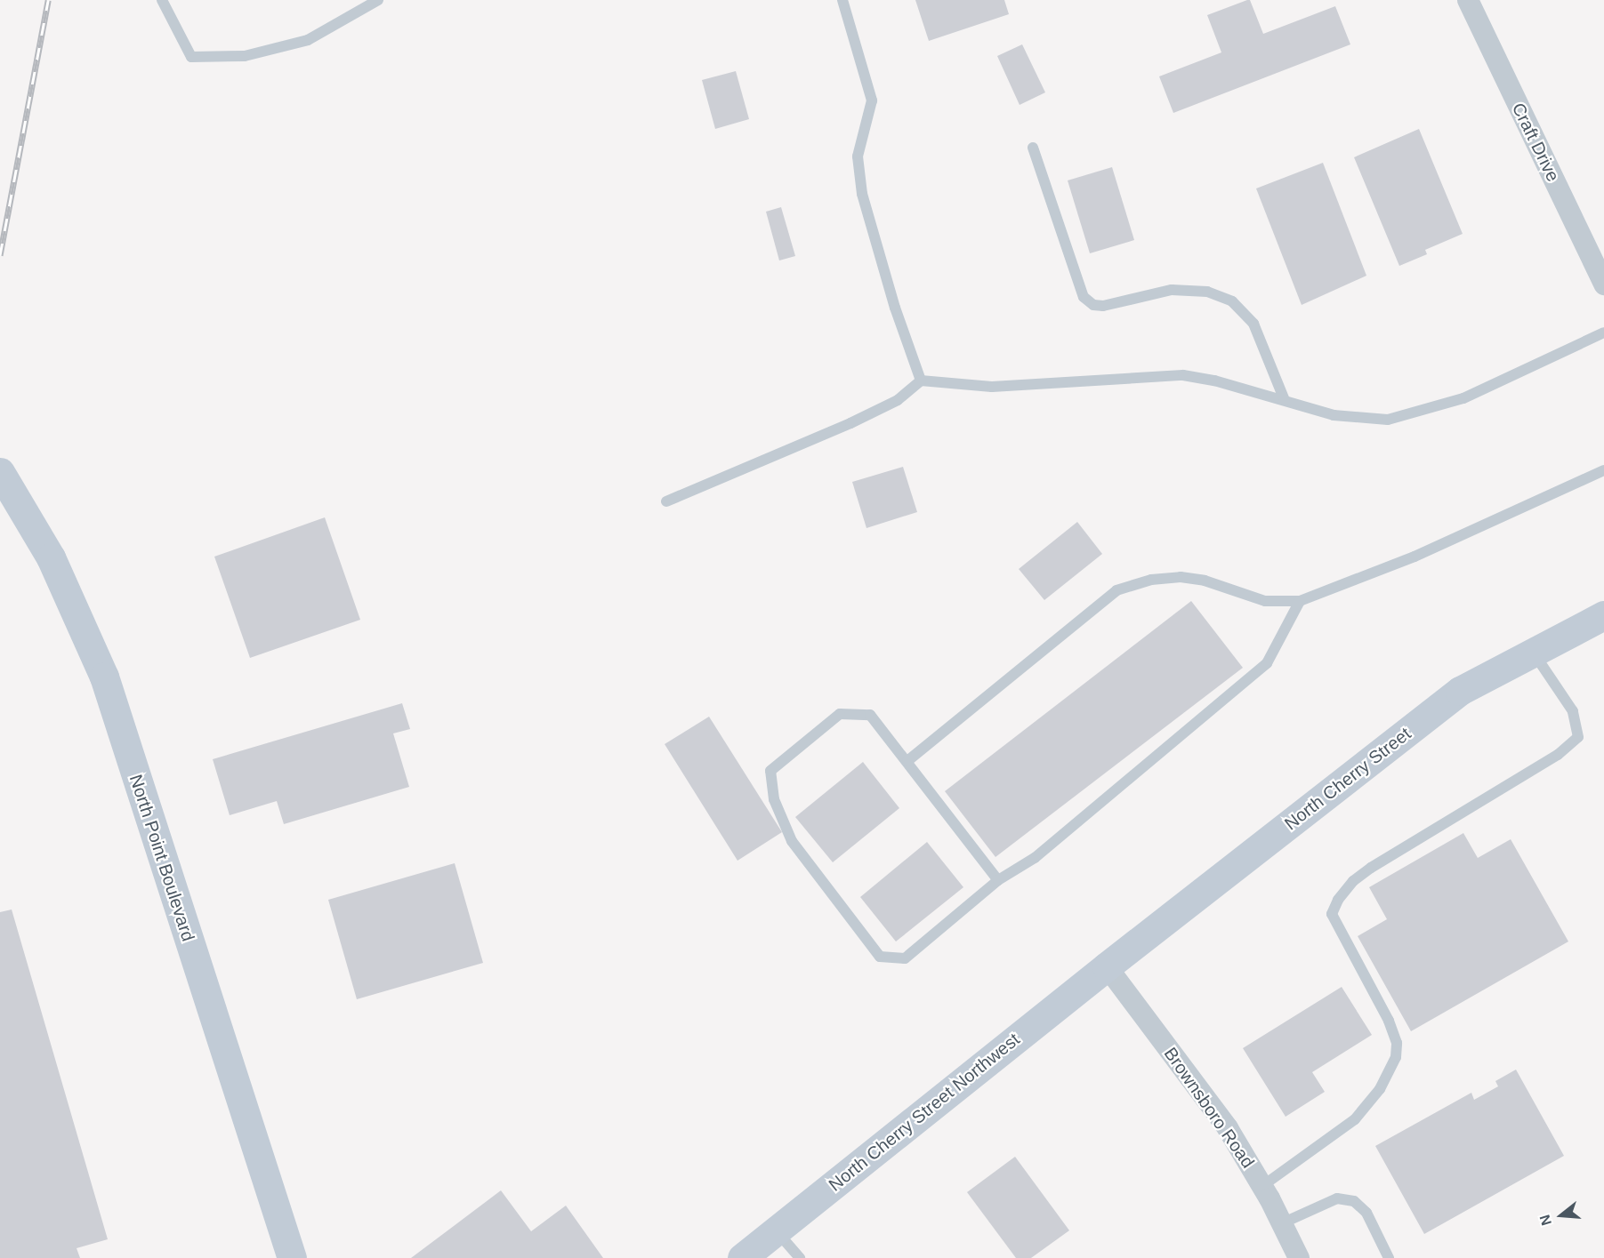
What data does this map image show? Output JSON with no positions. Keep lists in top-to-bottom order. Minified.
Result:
{"streets":{"main road":["North Cherry Street","North Point Boulevard","North Cherry Street Northwest"],"street":["Craft Drive","Brownsboro Road"]},"crossings":[["North Cherry Street","Brownsboro Road"],["North Cherry Street","North Cherry Street Northwest"],["Brownsboro Road","North Cherry Street Northwest"]],"north":"left"}
